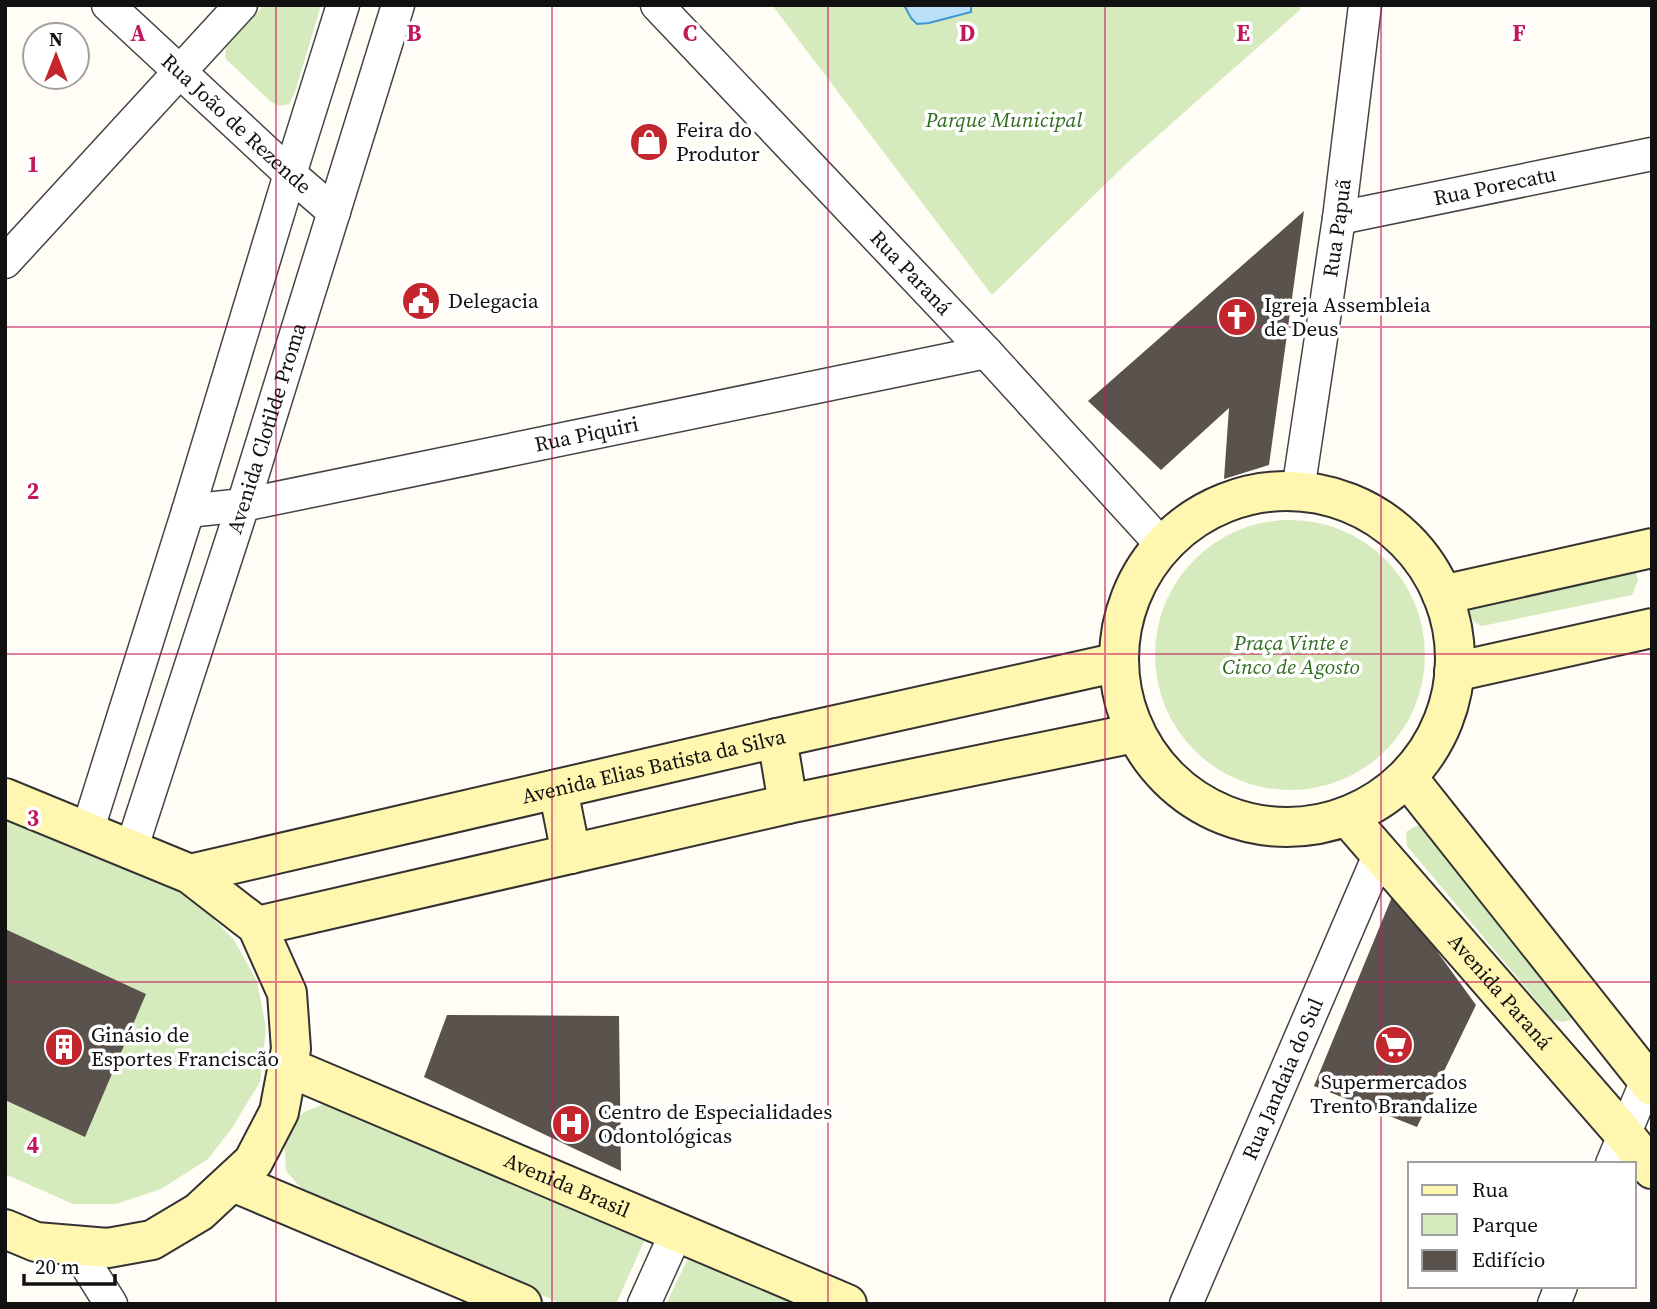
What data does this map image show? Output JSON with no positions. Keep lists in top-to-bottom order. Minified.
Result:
{"streets":{"street":["Rua João de Rezende","Rua Porecatu","Rua Papuã","Rua Paraná","Avenida Clotilde Proma","Rua Piquiri","Avenida Elias Batista da Silva","Avenida Paraná","Rua Jandaia do Sul","Avenida Brasil"]},"crossings":[["Rua João de Rezende","Avenida Clotilde Proma"],["Rua Porecatu","Rua Papuã"],["Rua Paraná","Rua Piquiri"],["Avenida Clotilde Proma","Rua Piquiri"],["Avenida Paraná","Rua Jandaia do Sul"]],"parks":["Parque Municipal","Praça Vinte e Cinco de Agosto"],"places":{"shop":["Feira do Produtor"],"public building":["Delegacia"],"church":["Igreja Assembleia de Deus"],"supermarket":["Supermercados Trento Brandalize"],"building":["Ginásio de Esportes Franciscão"],"hospital":["Centro de Especialidades Odontológicas"]},"legend":["Rua","Parque","Edifício"],"scale_bar":"20 m","north":"top","grid":{"columns":["A","B","C","D","E","F"],"rows":["1","2","3","4"]}}
